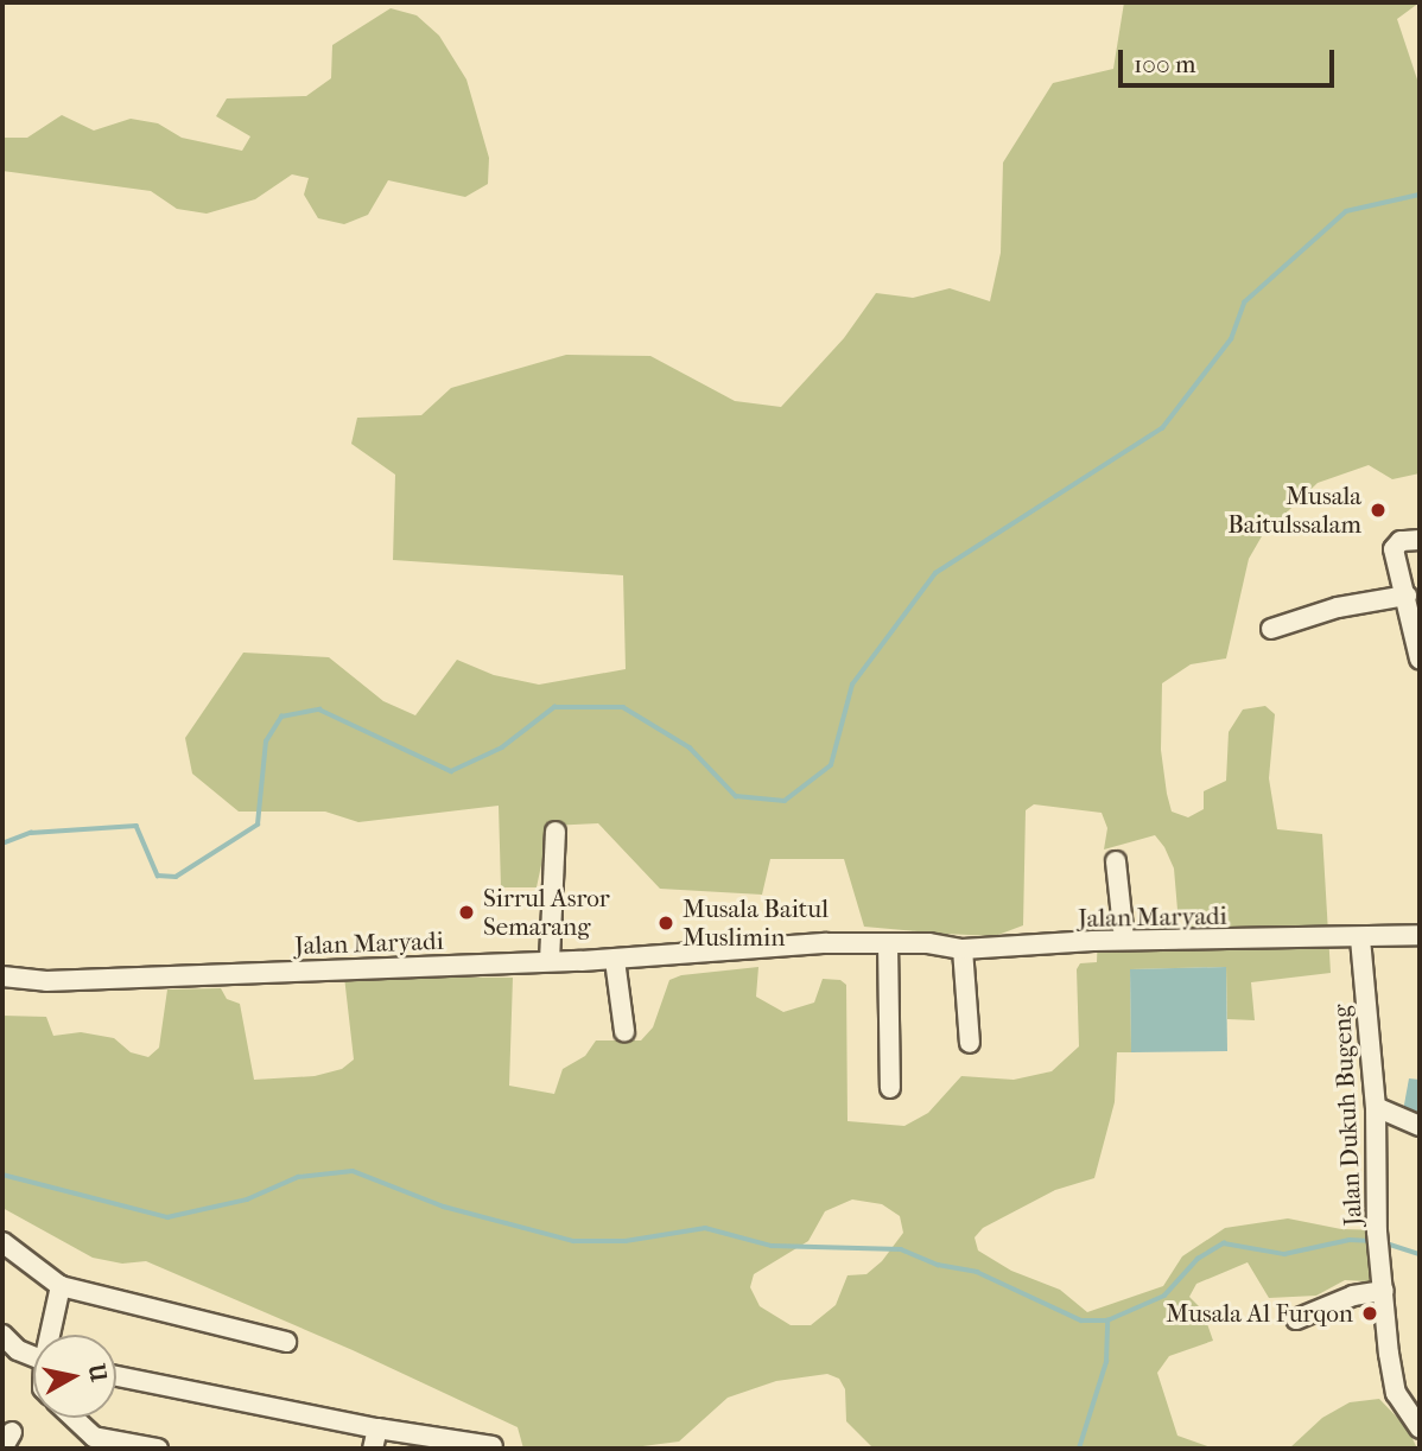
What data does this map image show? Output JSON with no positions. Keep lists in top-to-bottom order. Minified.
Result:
{"streets":{"street":["Jalan Maryadi","Jalan Dukuh Bugeng"]},"crossings":[["Jalan Maryadi","Jalan Dukuh Bugeng"]],"places":["Musala Baitulssalam","Sirrul Asror Semarang","Musala Baitul Muslimin","Musala Al Furqon"],"scale_bar":"100 m","north":"right"}
